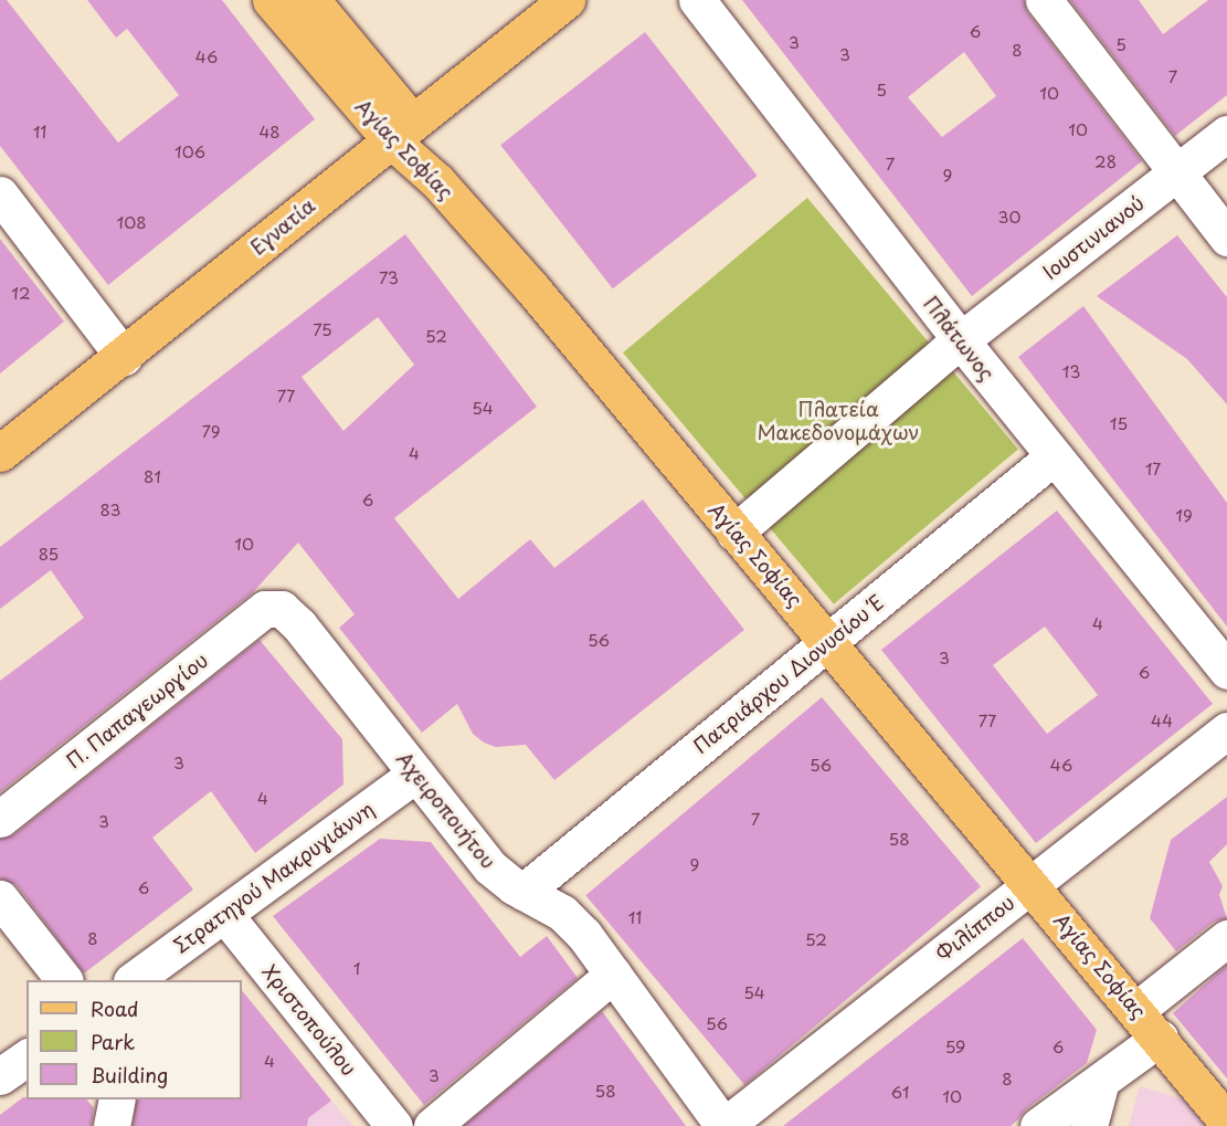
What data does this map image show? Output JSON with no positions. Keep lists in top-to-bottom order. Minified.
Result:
{"streets":{"main road":["Αγίας Σοφίας","Εγνατία"],"street":["Ιουστινιανού","Πλάτωνος","Πατριάρχου Διονυσίου Ε΄","Π. Παπαγεωργίου","Αχειροποιήτου","Στρατηγού Μακρυγιάννη","Φιλίππου","Χριστοπούλου"]},"crossings":[["Αγίας Σοφίας","Εγνατία"],["Αγίας Σοφίας","Ιουστινιανού"],["Αγίας Σοφίας","Πατριάρχου Διονυσίου Ε΄"],["Αγίας Σοφίας","Φιλίππου"],["Ιουστινιανού","Πλάτωνος"],["Πλάτωνος","Πατριάρχου Διονυσίου Ε΄"],["Πατριάρχου Διονυσίου Ε΄","Αχειροποιήτου"],["Π. Παπαγεωργίου","Αχειροποιήτου"],["Αχειροποιήτου","Στρατηγού Μακρυγιάννη"],["Αχειροποιήτου","Φιλίππου"],["Στρατηγού Μακρυγιάννη","Χριστοπούλου"]],"parks":["Πλατεία Μακεδονομάχων"],"house_numbers":["6","3","5","8","3","46","7","5","10","10","11","48","106","28","7","9","30","108","73","12","75","52","13","77","54","15","79","4","17","81","6","83","19","10","85","4","56","3","6","77","44","3","56","46","4","7","3","58","9","6","11","8","52","1","54","56","59","6","4","3","8","58","61","10"],"legend":["Road","Park","Building"]}
